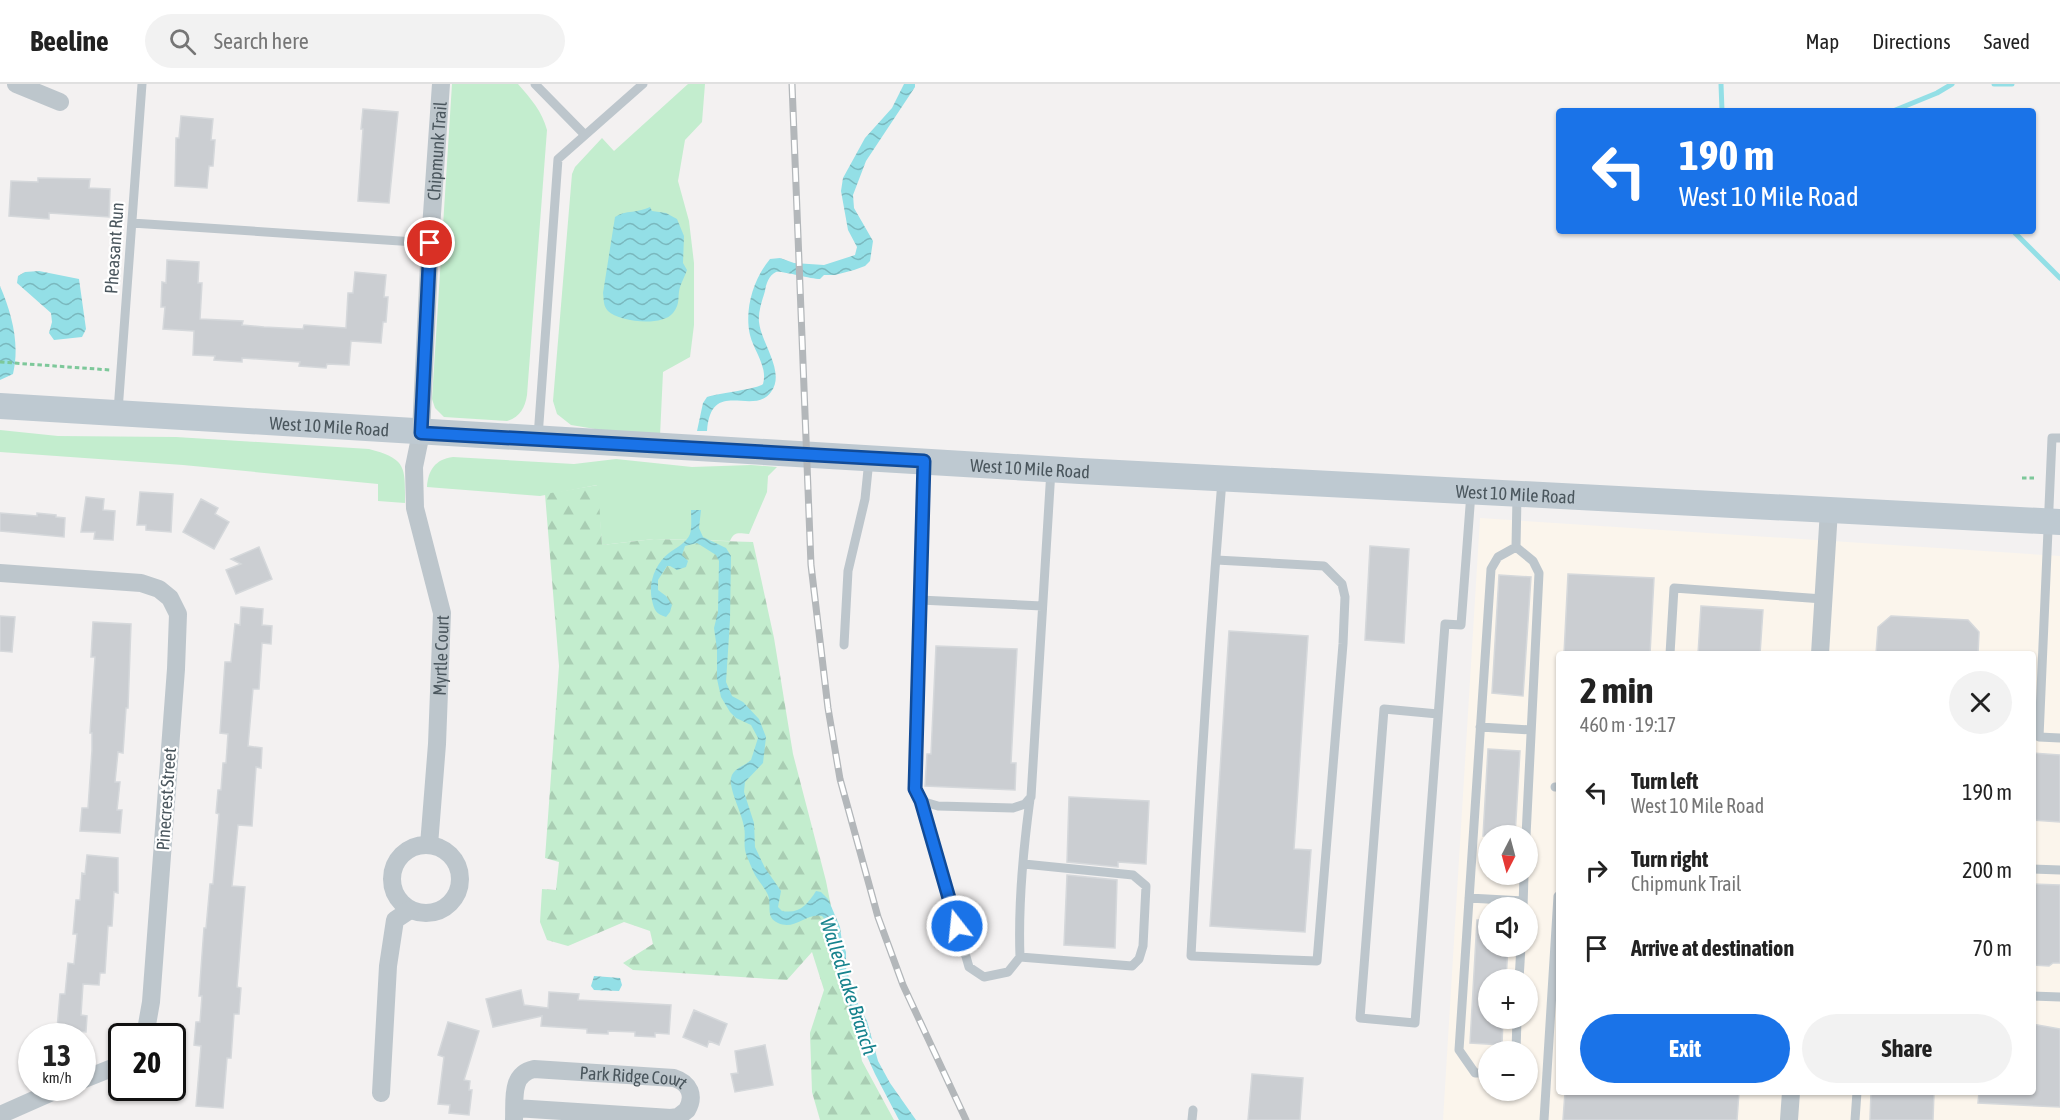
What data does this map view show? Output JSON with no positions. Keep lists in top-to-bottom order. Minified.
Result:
{"streets":{"main road":["West 10 Mile Road"],"street":["Chipmunk Trail","Myrtle Court","Pinecrest Street","Park Ridge Court"],"lane":["Pheasant Run"]},"crossings":[["Chipmunk Trail","West 10 Mile Road"],["Chipmunk Trail","Myrtle Court"],["Pheasant Run","West 10 Mile Road"],["West 10 Mile Road","Myrtle Court"]],"water":["Walled Lake Branch"],"north":"bottom","page":{"header":"Beeline","search":"Search here","nav":["Map","Directions","Saved"],"turn":["190 m","West 10 Mile Road"],"heading":["2 min","460 m · 19:17"],"list":[{"name":"Turn left","note":"West 10 Mile Road","value":"190 m"},{"name":"Turn right","note":"Chipmunk Trail","value":"200 m"},{"name":"Arrive at destination","value":"70 m"}],"map_buttons":["+","−"],"buttons":["Exit","Share"],"speed":"13 km/h","limit":"20"}}
